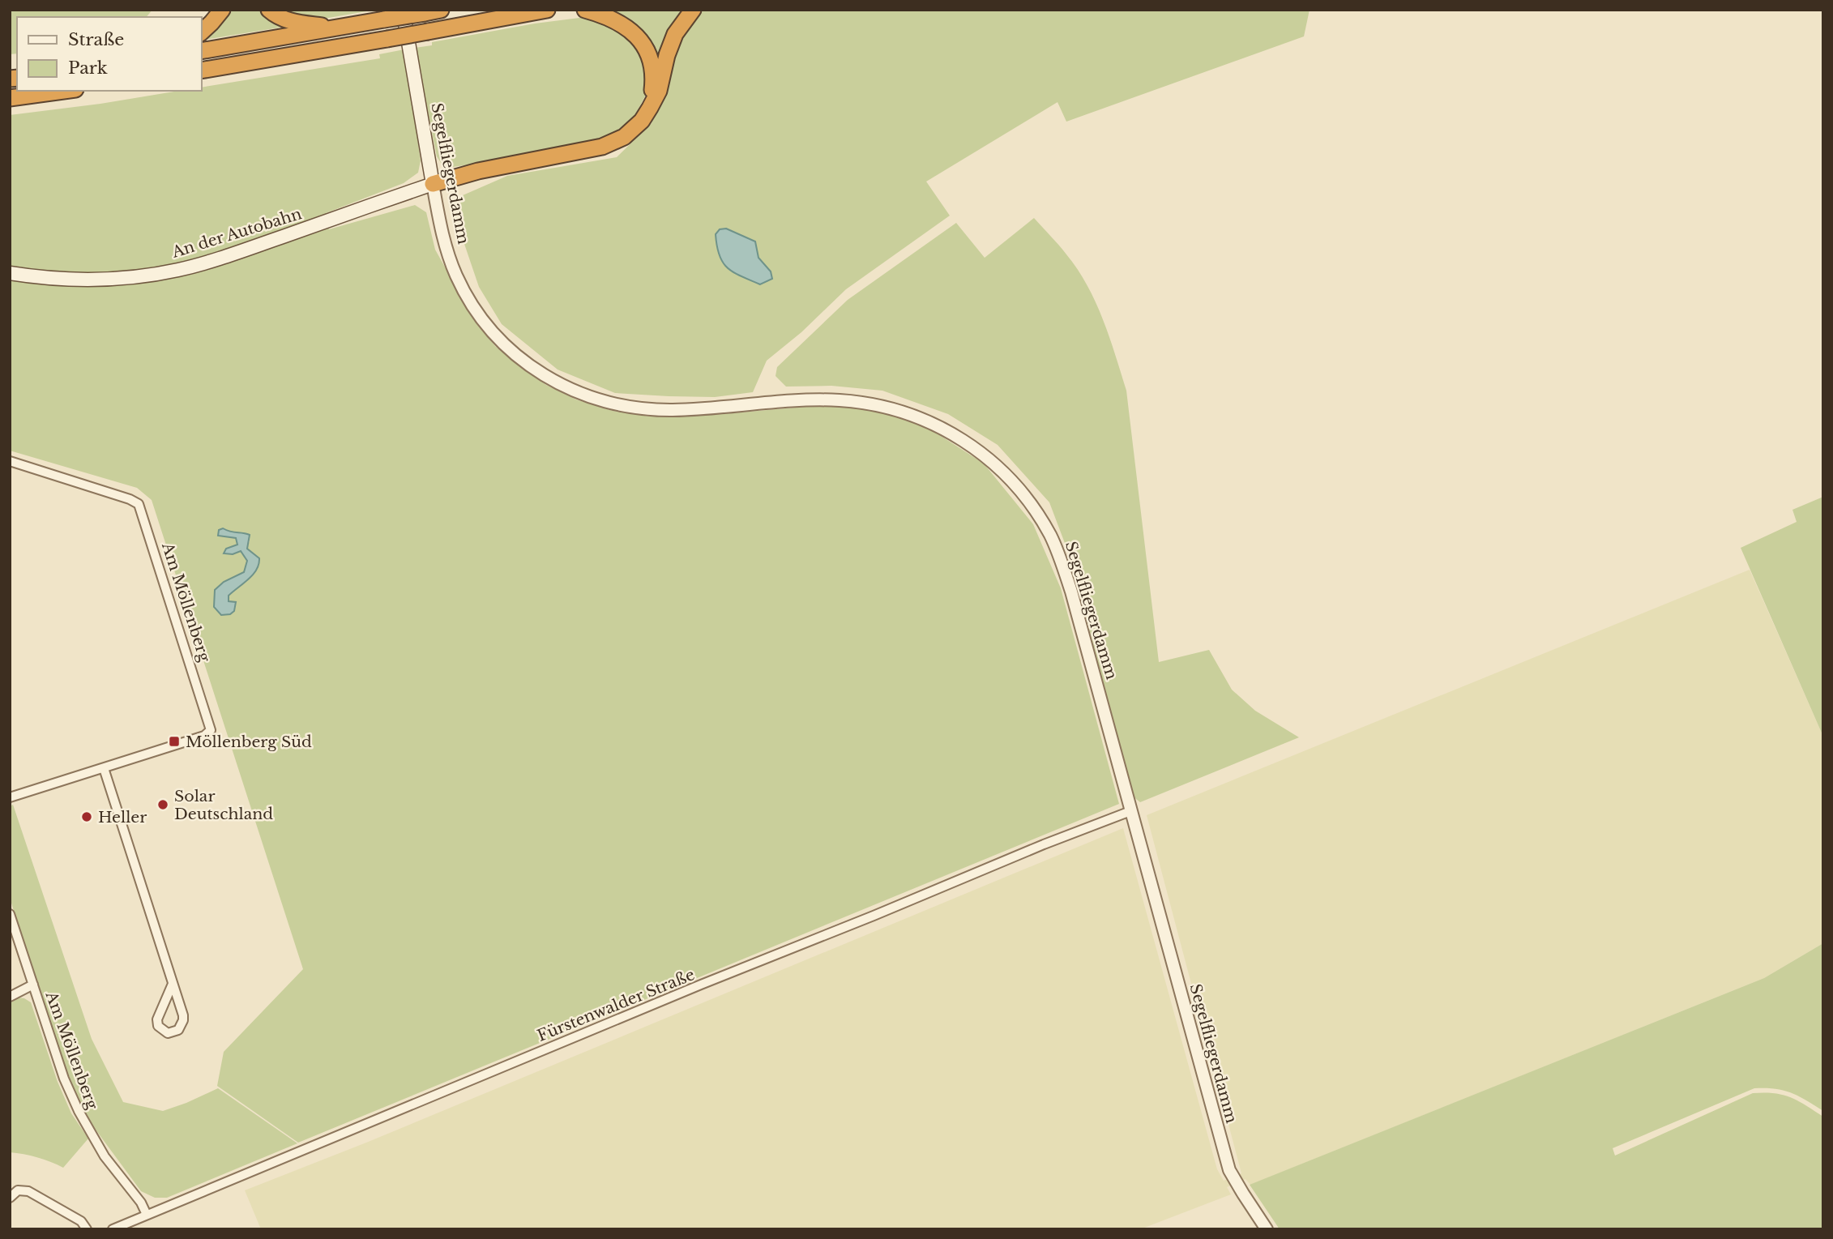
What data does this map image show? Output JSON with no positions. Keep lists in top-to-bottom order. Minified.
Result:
{"streets":{"main road":["Segelfliegerdamm","An der Autobahn"],"street":["Am Möllenberg","Fürstenwalder Straße"]},"crossings":[["Segelfliegerdamm","An der Autobahn"],["Segelfliegerdamm","Fürstenwalder Straße"],["Am Möllenberg","Fürstenwalder Straße"]],"places":{"transit":["Möllenberg Süd"],"other":["Solar Deutschland","Heller"]},"legend":["Straße","Park"]}
